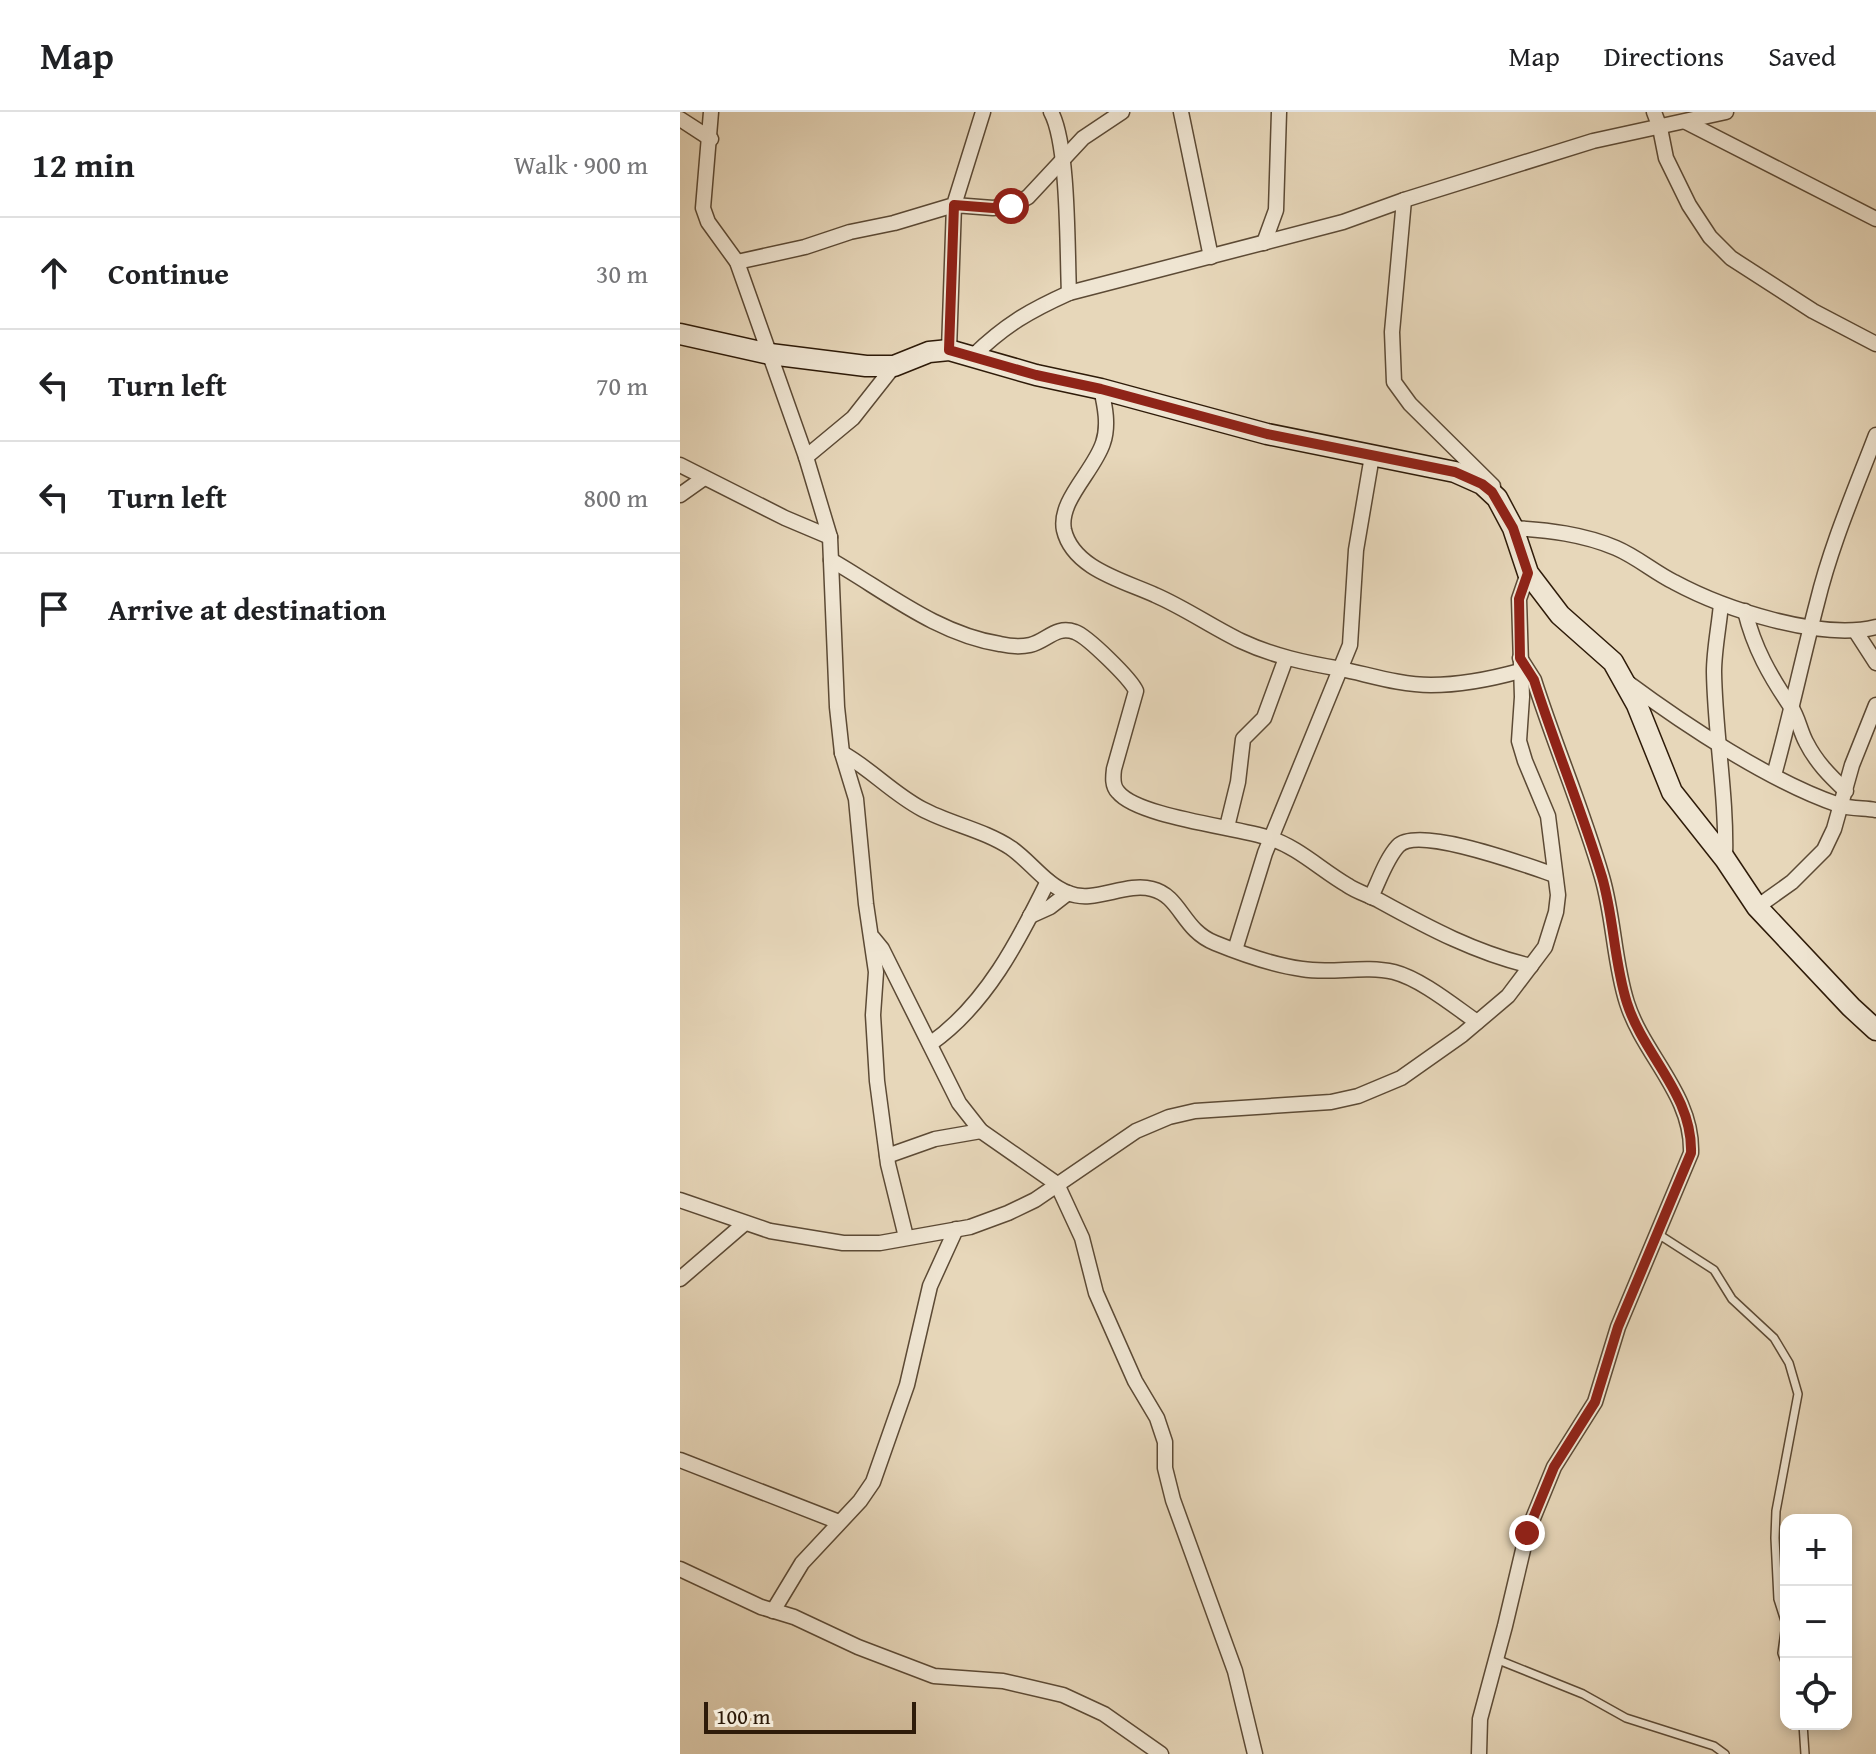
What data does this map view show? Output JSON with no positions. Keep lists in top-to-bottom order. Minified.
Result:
{"scale_bar":"100 m","page":{"header":"Map","nav":["Map","Directions","Saved"],"heading":["12 min","Walk · 900 m"],"list":[["Continue","30 m"],["Turn left","70 m"],["Turn left","800 m"],"Arrive at destination"],"map_buttons":["+","−"],"scale":"100 m"}}
